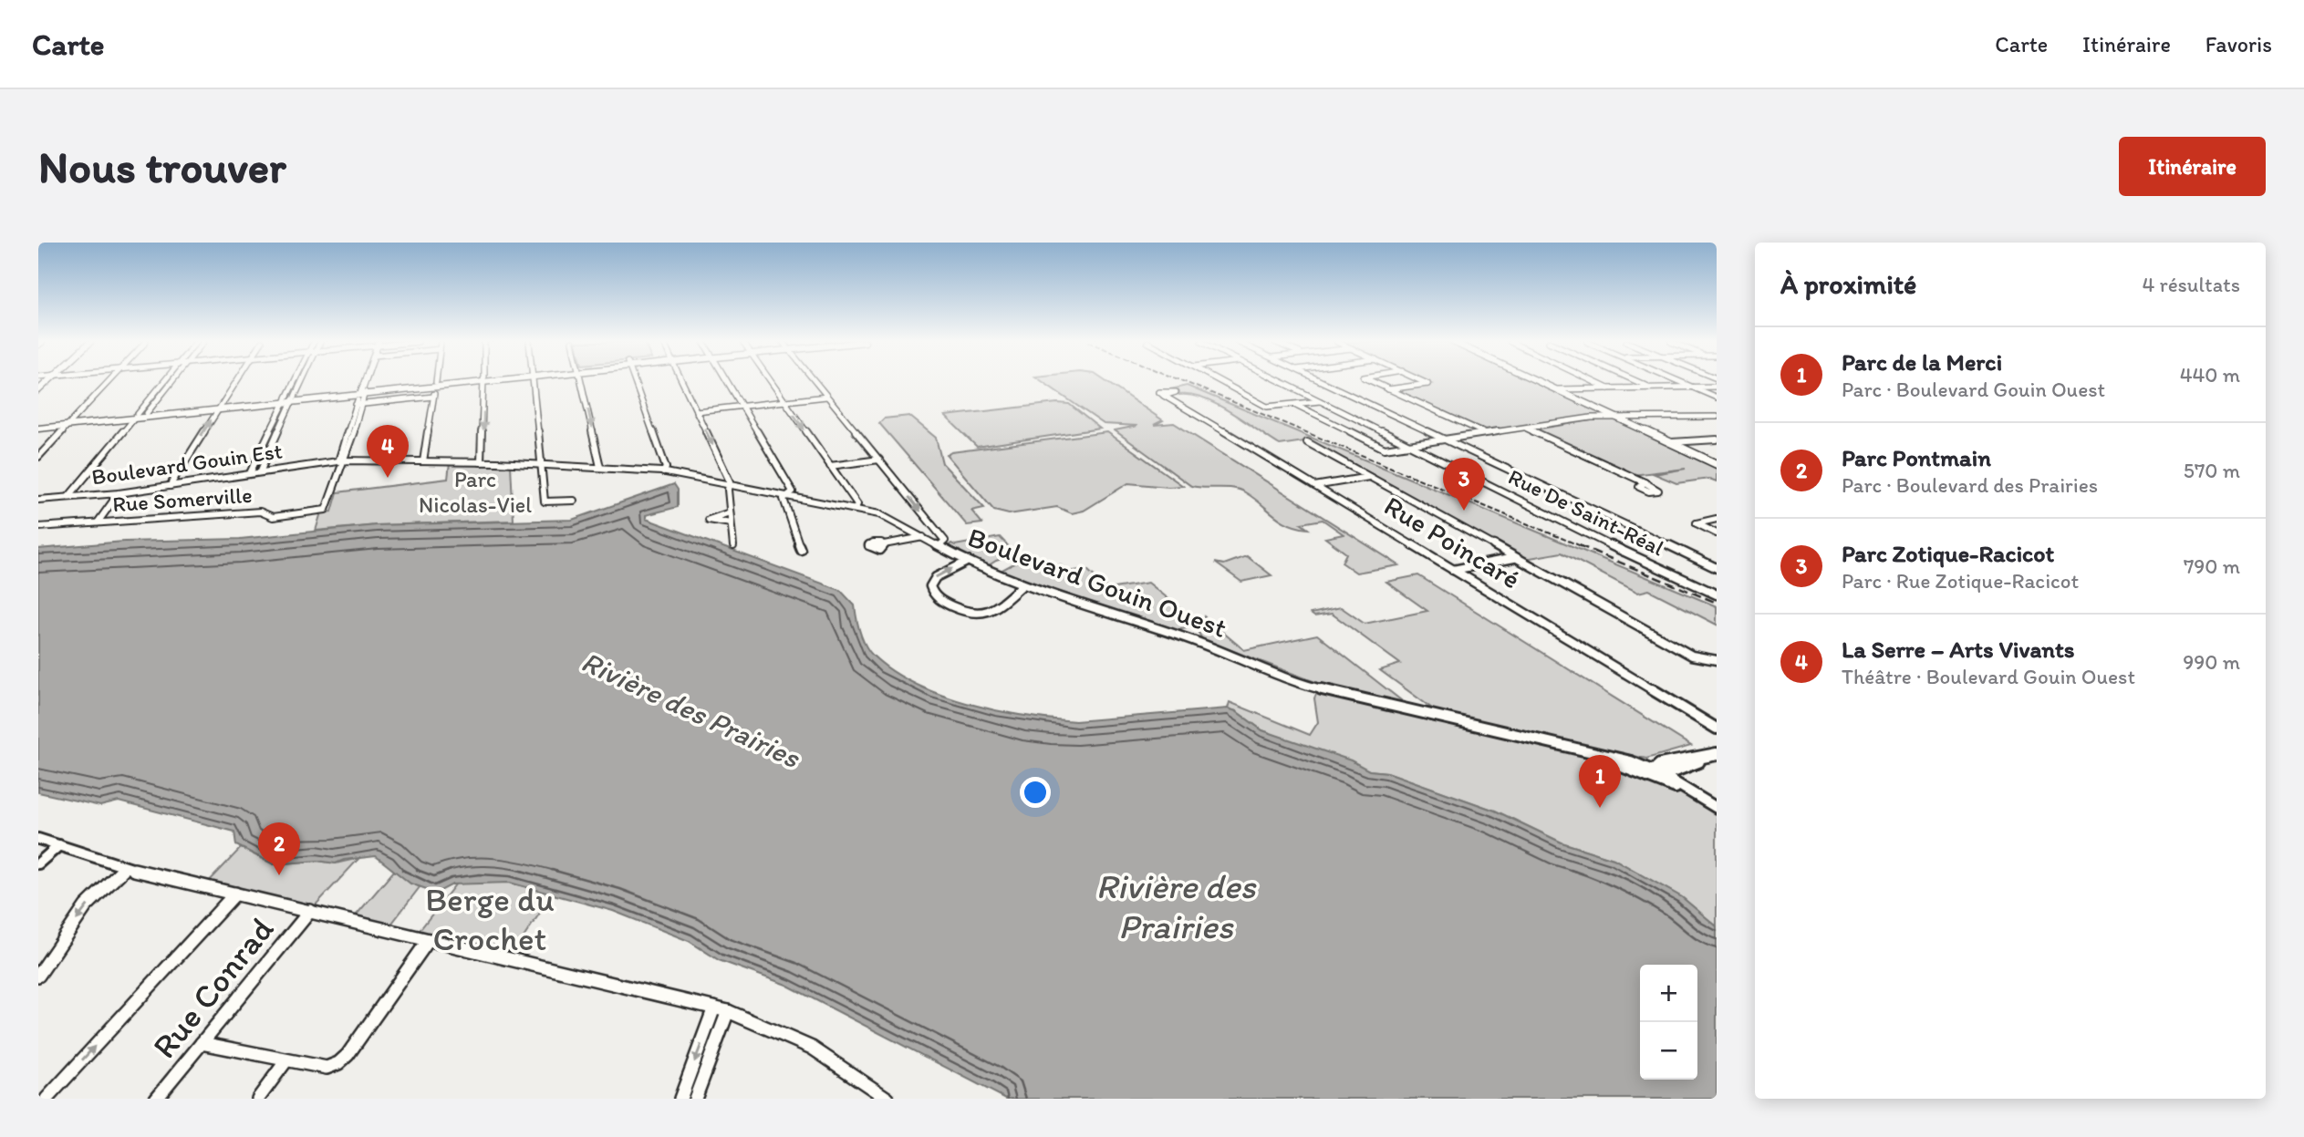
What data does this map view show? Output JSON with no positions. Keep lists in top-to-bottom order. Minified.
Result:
{"streets":{"street":["Boulevard Gouin Est","Rue Somerville","Rue De Saint-Réal","Rue Poincaré","Boulevard Gouin Ouest","Rue Conrad"]},"crossings":[["Boulevard Gouin Est","Rue Somerville"],["Boulevard Gouin Est","Boulevard Gouin Ouest"],["Rue Somerville","Boulevard Gouin Ouest"]],"water":["Rivière des Prairies"],"parks":["Parc Nicolas-Viel","Berge du Crochet"],"page":{"header":"Carte","nav":["Carte","Itinéraire","Favoris"],"buttons":"Itinéraire","title":"Nous trouver","heading":["À proximité","4 résultats"],"list":[{"mark":"1","name":"Parc de la Merci","note":"Parc · Boulevard Gouin Ouest","value":"440 m"},{"mark":"2","name":"Parc Pontmain","note":"Parc · Boulevard des Prairies","value":"570 m"},{"mark":"3","name":"Parc Zotique-Racicot","note":"Parc · Rue Zotique-Racicot","value":"790 m"},{"mark":"4","name":"La Serre – Arts Vivants","note":"Théâtre · Boulevard Gouin Ouest","value":"990 m"}],"pins":["4","3","1","2"],"map_buttons":["+","−"]}}
